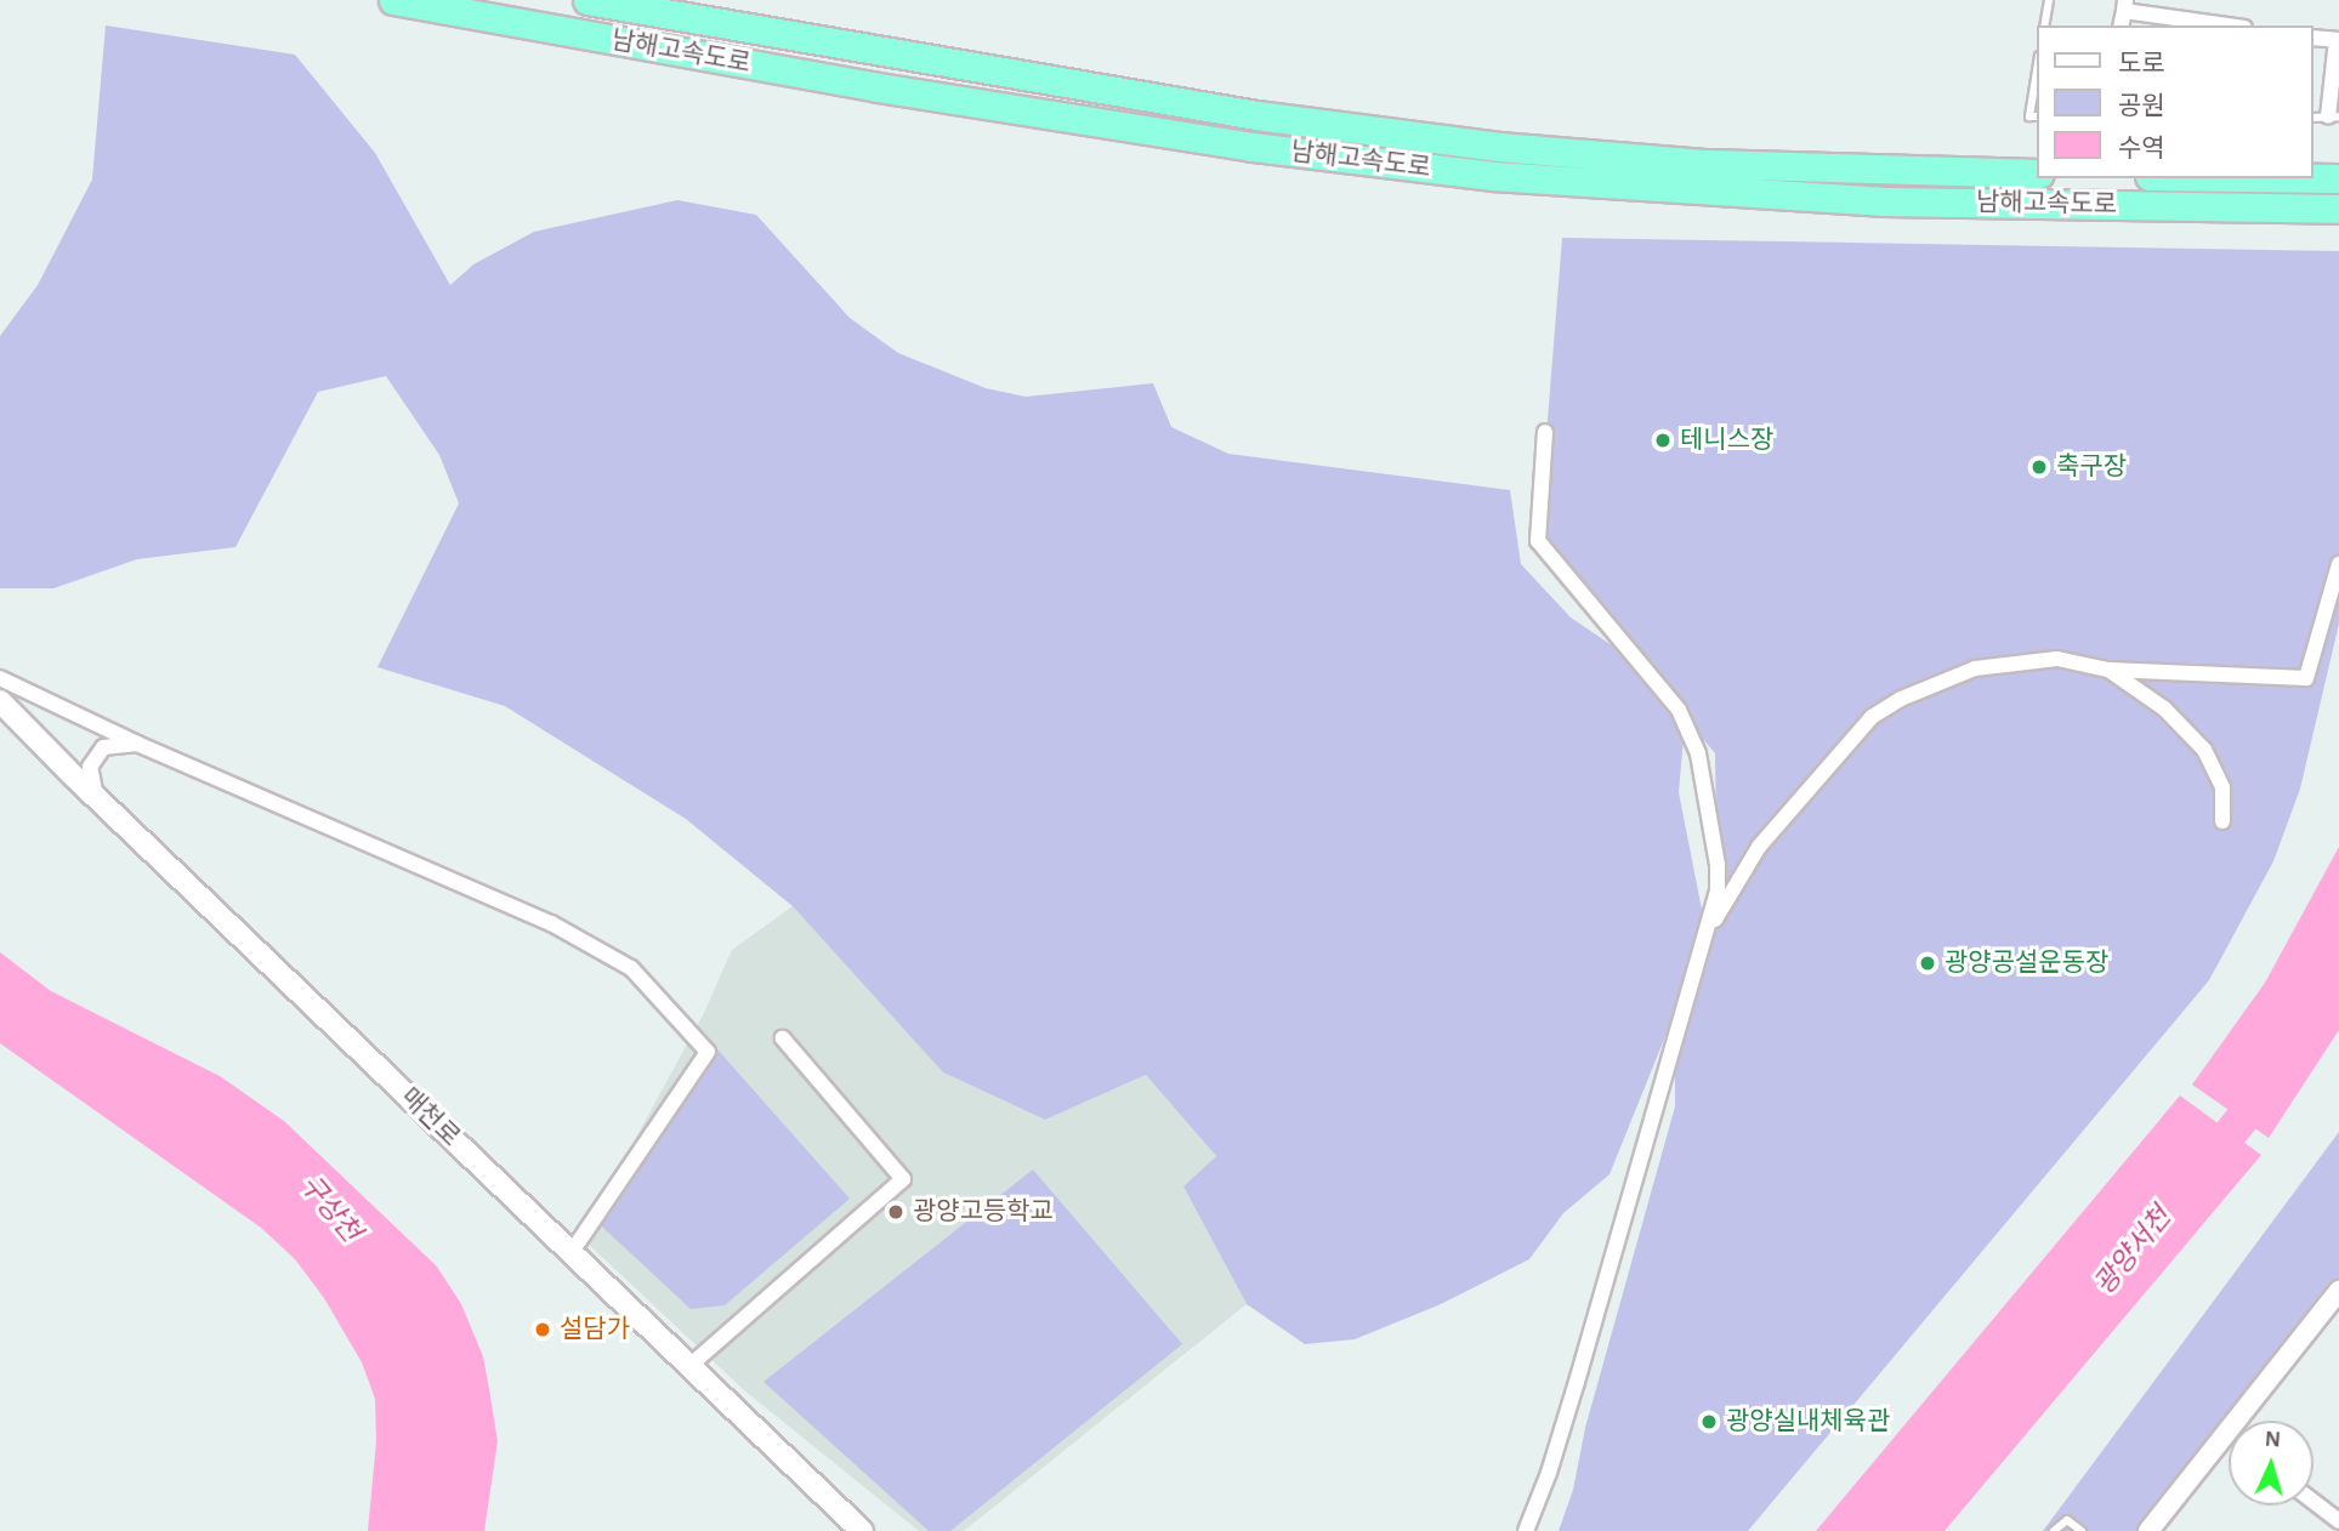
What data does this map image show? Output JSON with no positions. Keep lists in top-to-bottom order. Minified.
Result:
{"streets":{"highway":["남해고속도로"],"main road":["매천로"]},"water":["구상천","광양서천"],"places":["테니스장","축구장","광양공설운동장","광양고등학교","설담가","광양실내체육관"],"legend":["도로","공원","수역"],"north":"top"}
